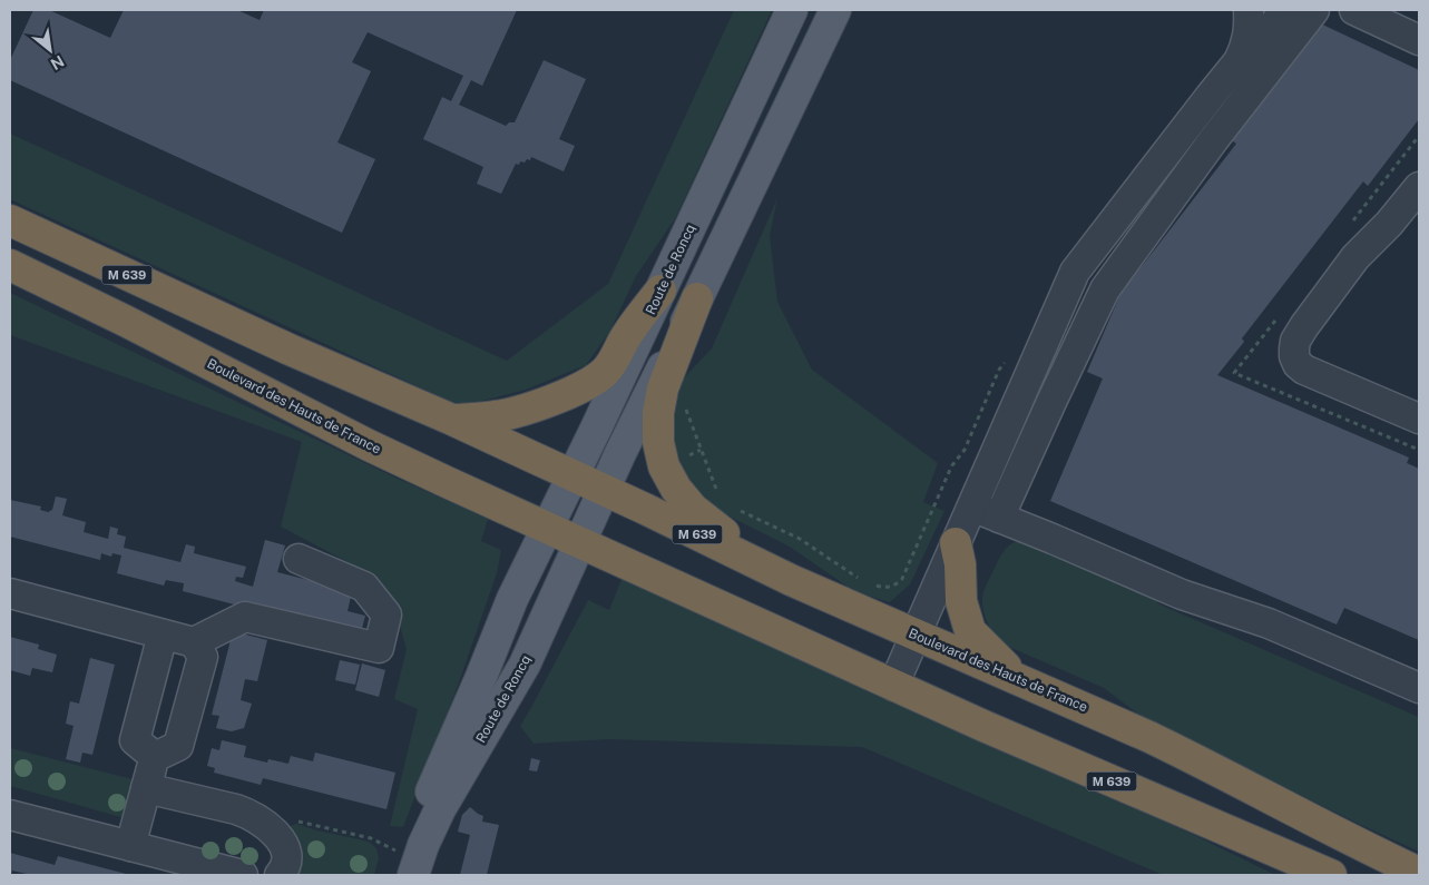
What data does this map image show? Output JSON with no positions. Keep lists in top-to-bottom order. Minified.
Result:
{"streets":{"highway":["M 639","Boulevard des Hauts de France"],"main road":["Route de Roncq"]},"crossings":[["Route de Roncq","Boulevard des Hauts de France"]],"north":"bottom right"}
